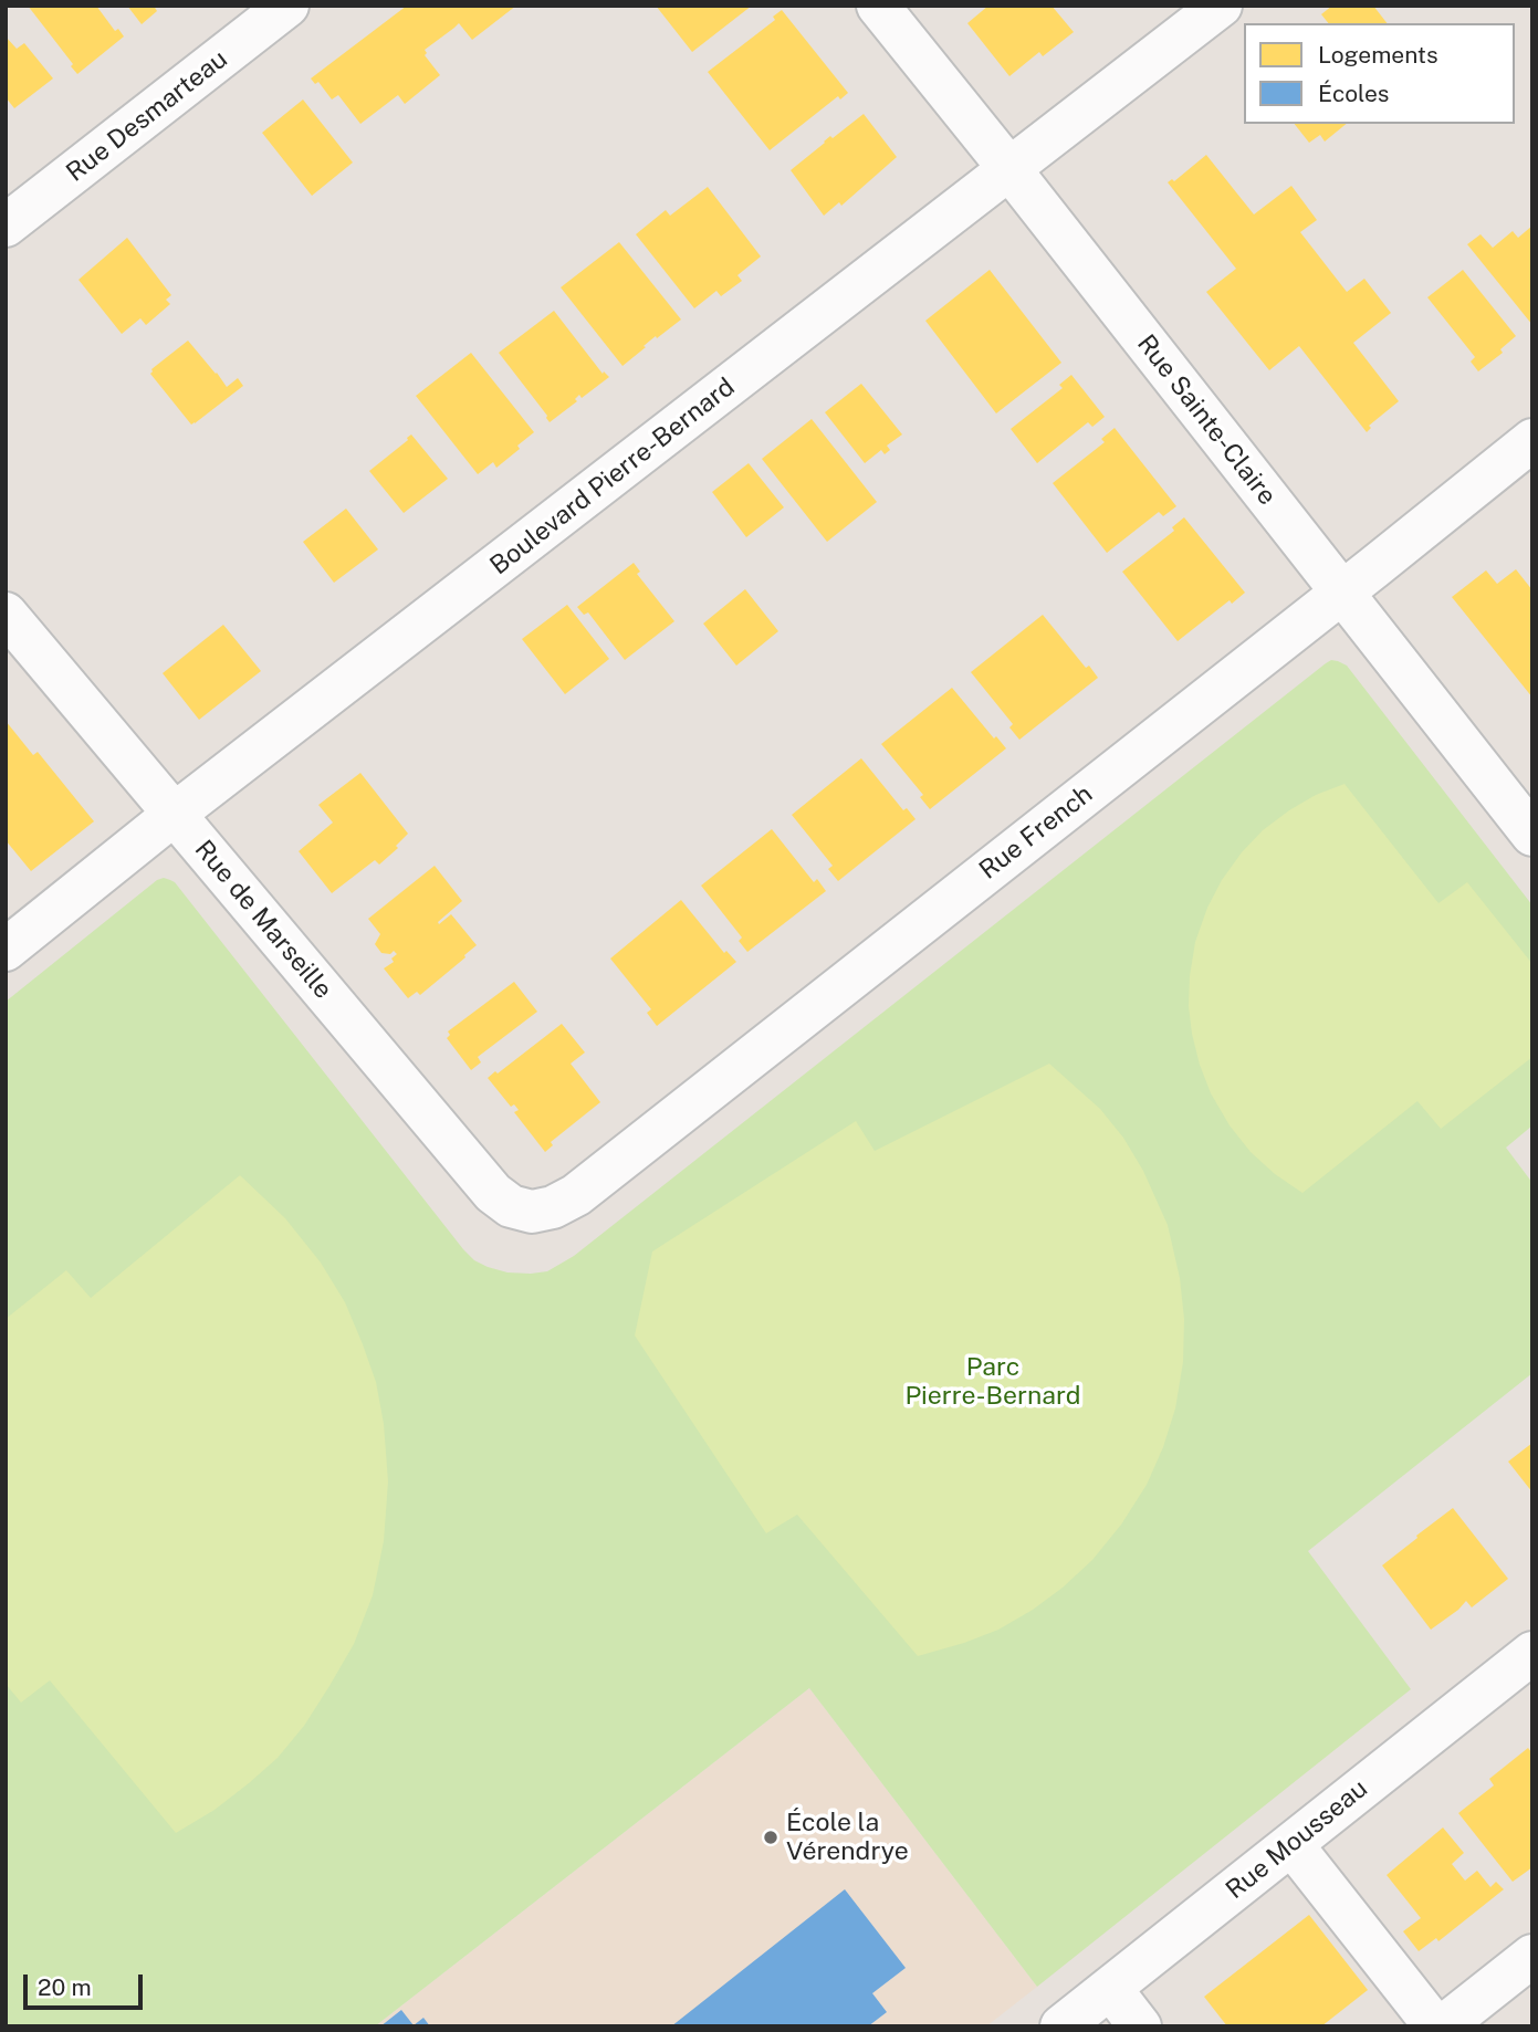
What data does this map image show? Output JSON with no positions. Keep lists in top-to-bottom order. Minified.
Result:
{"streets":{"street":["Rue Desmarteau","Rue Sainte-Claire","Boulevard Pierre-Bernard","Rue French","Rue de Marseille","Rue Mousseau"]},"crossings":[["Rue Sainte-Claire","Boulevard Pierre-Bernard"],["Rue Sainte-Claire","Rue French"],["Boulevard Pierre-Bernard","Rue de Marseille"],["Rue French","Rue de Marseille"]],"parks":["Parc Pierre-Bernard"],"places":["École la Vérendrye"],"legend":["Logements","Écoles"],"scale_bar":"20 m"}
